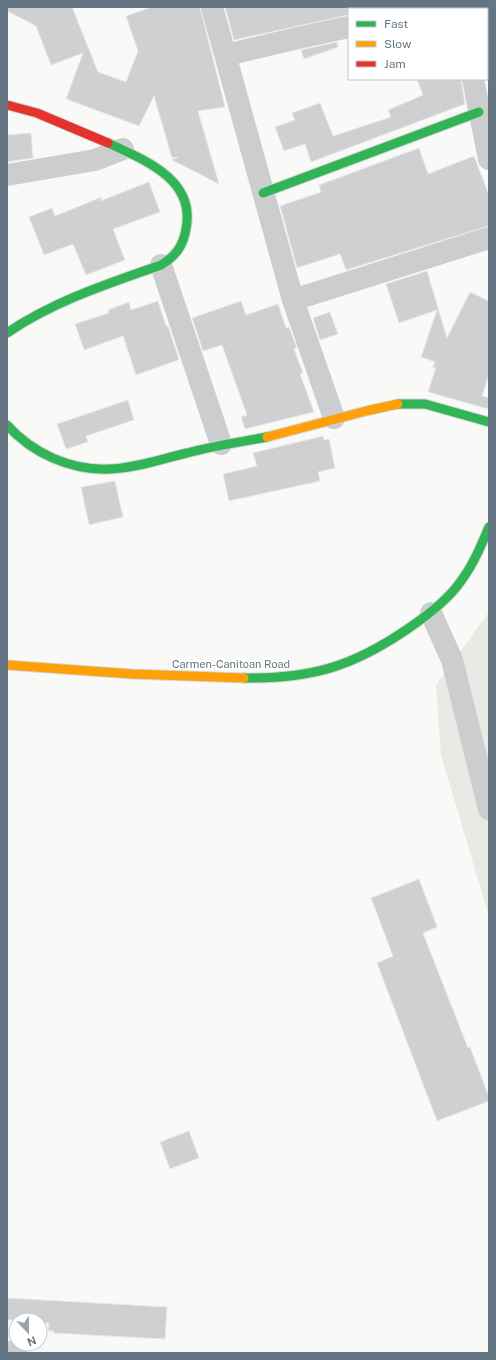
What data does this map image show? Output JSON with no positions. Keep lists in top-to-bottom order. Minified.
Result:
{"streets":{"street":["Carmen-Canitoan Road"]},"legend":["Fast","Slow","Jam"],"north":"bottom"}
